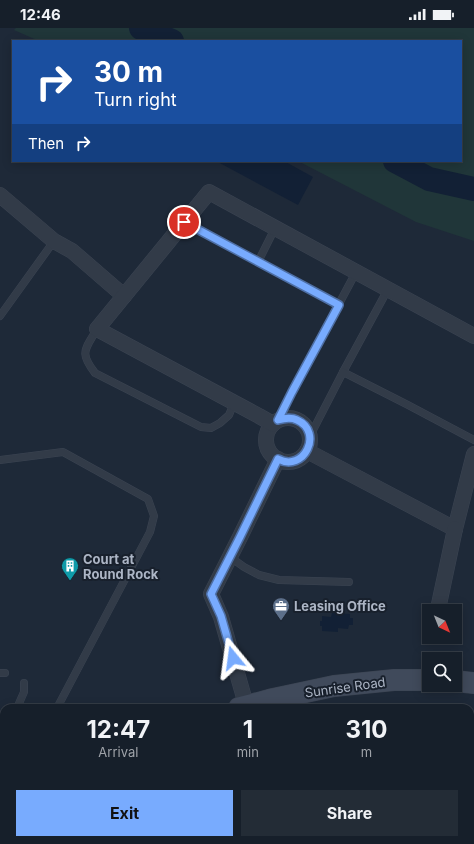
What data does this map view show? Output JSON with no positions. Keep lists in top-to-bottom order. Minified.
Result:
{"streets":{"main road":["Sunrise Road"]},"places":{"building":["Court at Round Rock"],"office":["Leasing Office"]},"north":"bottom right","page":{"status":"12:46","turn":["30 m","Turn right"],"then":"Then","eta":["12:47","Arrival","1","min","310","m"],"buttons":["Exit","Share"]}}
